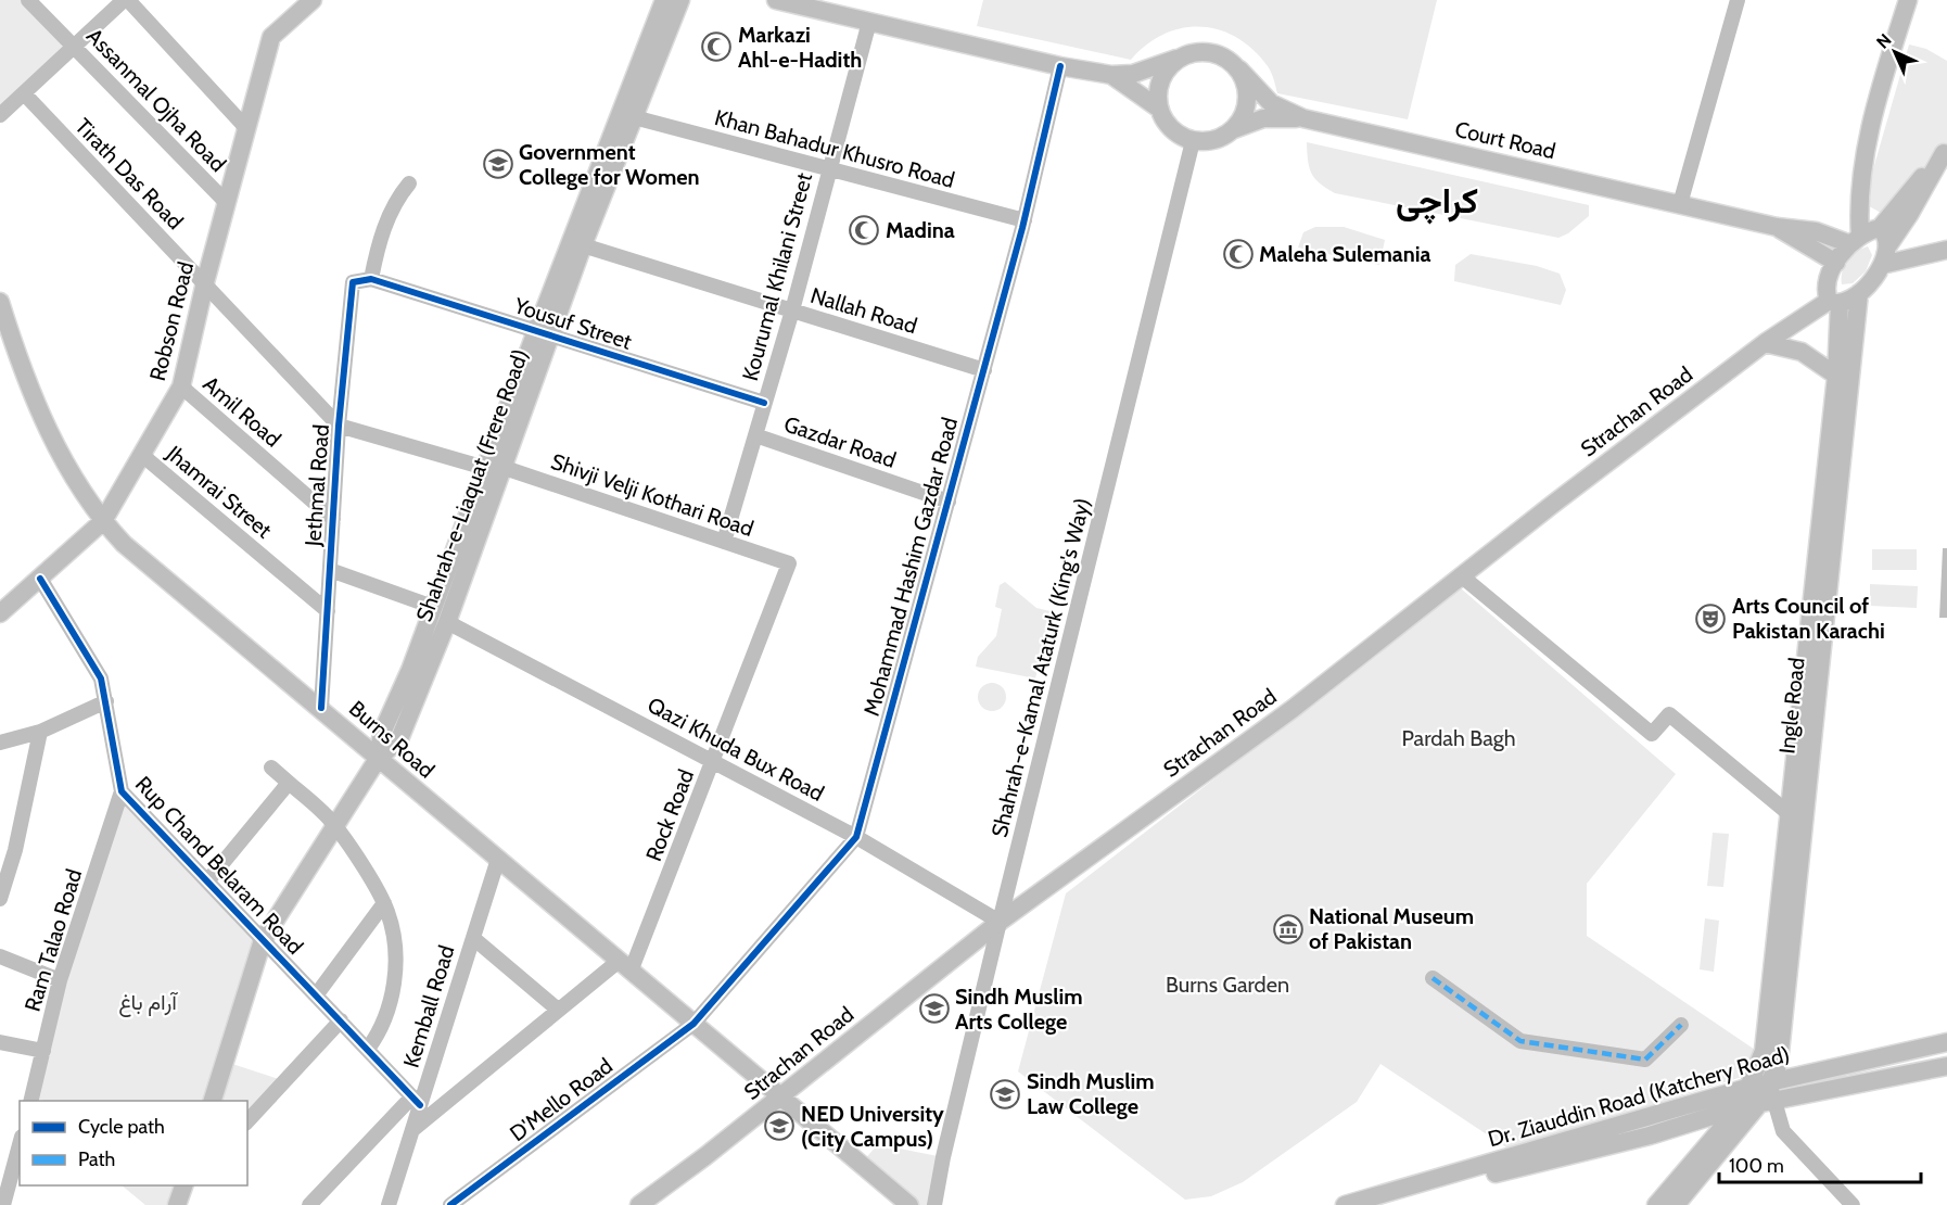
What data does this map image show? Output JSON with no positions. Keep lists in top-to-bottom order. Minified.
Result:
{"streets":{"main road":["Court Road","Robson Road","Strachan Road","Shahrah-e-Liaquat (Frere Road)","Ingle Road","Burns Road","Dr. Ziauddin Road (Katchery Road)"],"street":["Assanmal Ojha Road","Khan Bahadur Khusro Road","Tirath Das Road","Kourumal Khilani Street","Nallah Road","Yousuf Street","Amil Road","Gazdar Road","Jethmal Road","Jhamrai Street","Shivji Velji Kothari Road","Mohammad Hashim Gazdar Road","Shahrah-e-Kamal Ataturk (King's Way)","Qazi Khuda Bux Road","Rock Road","Rup Chand Belaram Road","Ram Talao Road","Kemball Road","D'Mello Road"]},"crossings":[["Assanmal Ojha Road","Robson Road"],["Court Road","Shahrah-e-Kamal Ataturk (King's Way)"],["Court Road","Ingle Road"],["Khan Bahadur Khusro Road","Kourumal Khilani Street"],["Khan Bahadur Khusro Road","Shahrah-e-Liaquat (Frere Road)"],["Khan Bahadur Khusro Road","Mohammad Hashim Gazdar Road"],["Tirath Das Road","Robson Road"],["Tirath Das Road","Jethmal Road"],["Tirath Das Road","Shivji Velji Kothari Road"],["Kourumal Khilani Street","Nallah Road"],["Kourumal Khilani Street","Yousuf Street"],["Kourumal Khilani Street","Gazdar Road"],["Kourumal Khilani Street","Shivji Velji Kothari Road"],["Nallah Road","Shahrah-e-Liaquat (Frere Road)"],["Nallah Road","Mohammad Hashim Gazdar Road"],["Robson Road","Amil Road"],["Robson Road","Jhamrai Street"],["Robson Road","Burns Road"],["Robson Road","Rup Chand Belaram Road"],["Yousuf Street","Jethmal Road"],["Yousuf Street","Shahrah-e-Liaquat (Frere Road)"],["Amil Road","Jethmal Road"],["Strachan Road","Shahrah-e-Kamal Ataturk (King's Way)"],["Strachan Road","Ingle Road"],["Strachan Road","Burns Road"],["Strachan Road","Qazi Khuda Bux Road"],["Gazdar Road","Mohammad Hashim Gazdar Road"],["Jethmal Road","Jhamrai Street"],["Jethmal Road","Shivji Velji Kothari Road"],["Jethmal Road","Burns Road"],["Shahrah-e-Liaquat (Frere Road)","Shivji Velji Kothari Road"],["Shahrah-e-Liaquat (Frere Road)","Burns Road"],["Shahrah-e-Liaquat (Frere Road)","Qazi Khuda Bux Road"],["Shahrah-e-Liaquat (Frere Road)","Rup Chand Belaram Road"],["Shivji Velji Kothari Road","Rock Road"],["Mohammad Hashim Gazdar Road","Burns Road"],["Mohammad Hashim Gazdar Road","Qazi Khuda Bux Road"],["Mohammad Hashim Gazdar Road","D'Mello Road"],["Shahrah-e-Kamal Ataturk (King's Way)","Qazi Khuda Bux Road"],["Ingle Road","Dr. Ziauddin Road (Katchery Road)"],["Burns Road","Rock Road"],["Burns Road","Kemball Road"],["Burns Road","D'Mello Road"],["Qazi Khuda Bux Road","Rock Road"],["Rup Chand Belaram Road","Ram Talao Road"],["Rup Chand Belaram Road","Kemball Road"]],"districts":["کراچی"],"parks":["Pardah Bagh","Burns Garden","آرام باغ"],"places":{"mosque":["Markazi Ahl-e-Hadith","Madina","Maleha Sulemania"],"school or university":["Government College for Women","Sindh Muslim Arts College","Sindh Muslim Law College","NED University (City Campus)"],"theatre":["Arts Council of Pakistan Karachi"],"museum":["National Museum of Pakistan"]},"legend":["Cycle path","Path"],"scale_bar":"100 m","north":"top left"}
